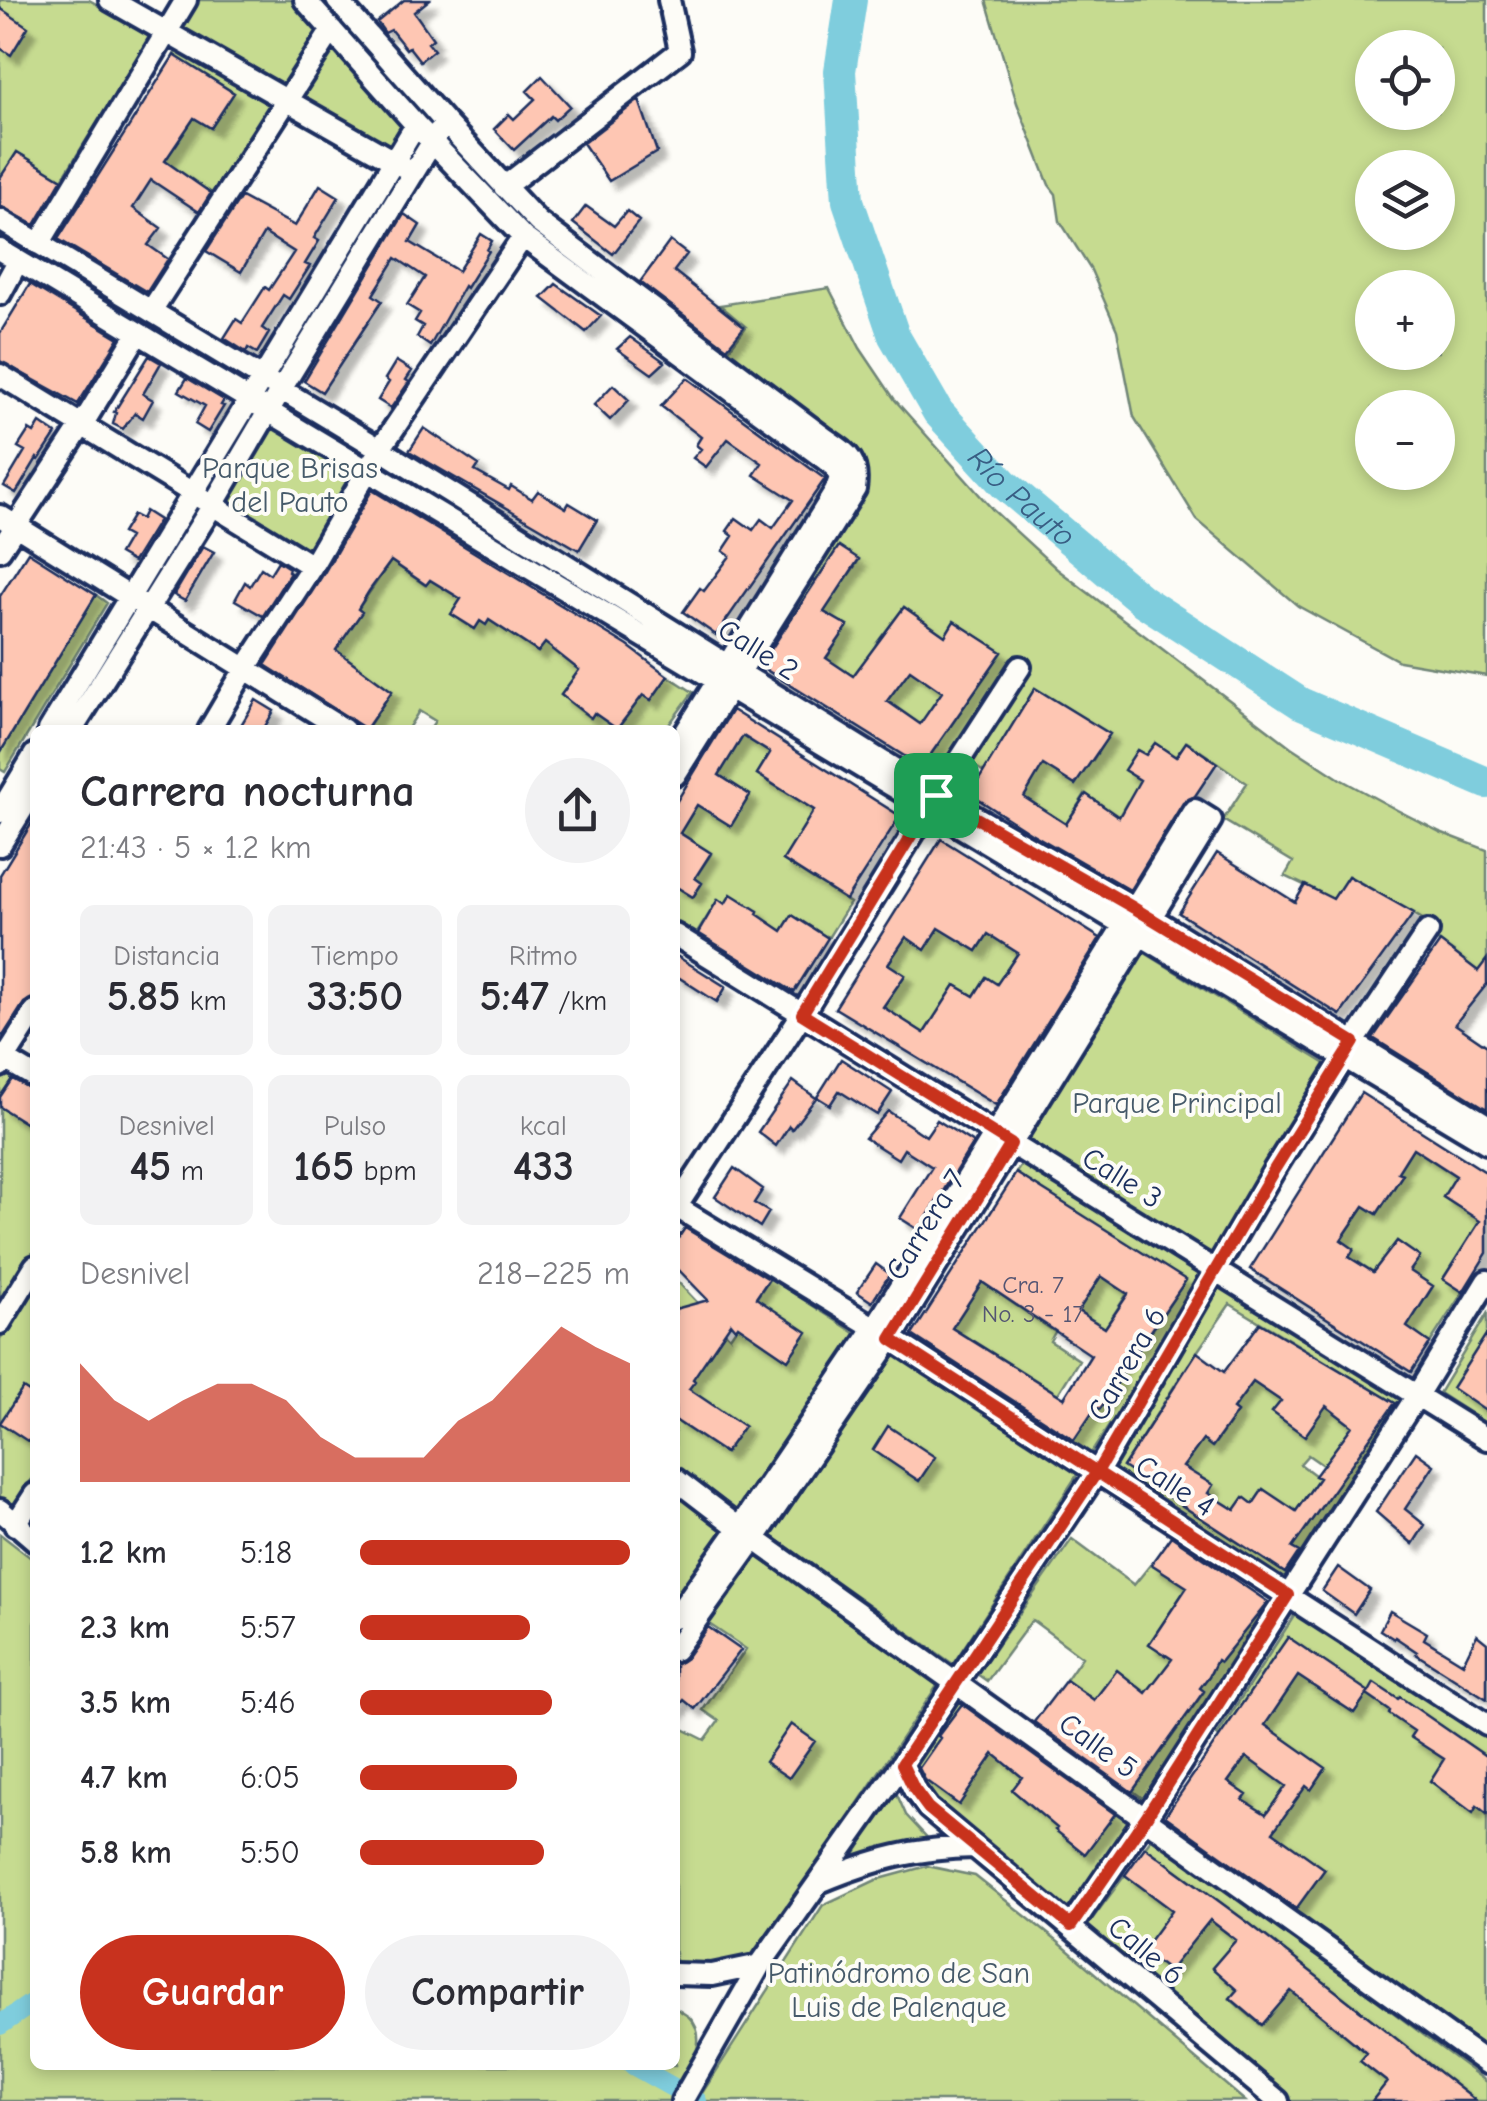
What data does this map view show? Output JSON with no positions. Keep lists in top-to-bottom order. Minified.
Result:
{"streets":{"street":["Calle 2","Calle 3","Carrera 7","Carrera 6","Calle 4","Calle 5","Calle 6"]},"crossings":[["Calle 2","Carrera 7"],["Calle 2","Carrera 6"],["Calle 3","Carrera 7"],["Calle 3","Carrera 6"],["Carrera 7","Calle 4"],["Carrera 7","Calle 5"],["Carrera 6","Calle 4"],["Carrera 6","Calle 5"],["Carrera 6","Calle 6"]],"water":["Río Pauto"],"parks":["Parque Brisas del Pauto","Parque Principal","Patinódromo de San Luis de Palenque"],"house_numbers":["Cra. 7 No. 3 - 17"],"page":{"map_buttons":["+","−"],"heading":["Carrera nocturna","21:43 · 5 × 1.2 km"],"stats":[["Distancia","5.85 km"],["Tiempo","33:50"],["Ritmo","5:47 /km"],["Desnivel","45 m"],["Pulso","165 bpm"],["kcal","433"]],"chart":["Desnivel","218–225 m"],"list":[{"name":"1.2 km","note":"5:18"},{"name":"2.3 km","note":"5:57"},{"name":"3.5 km","note":"5:46"},{"name":"4.7 km","note":"6:05"},{"name":"5.8 km","note":"5:50"}],"buttons":["Guardar","Compartir"]}}
